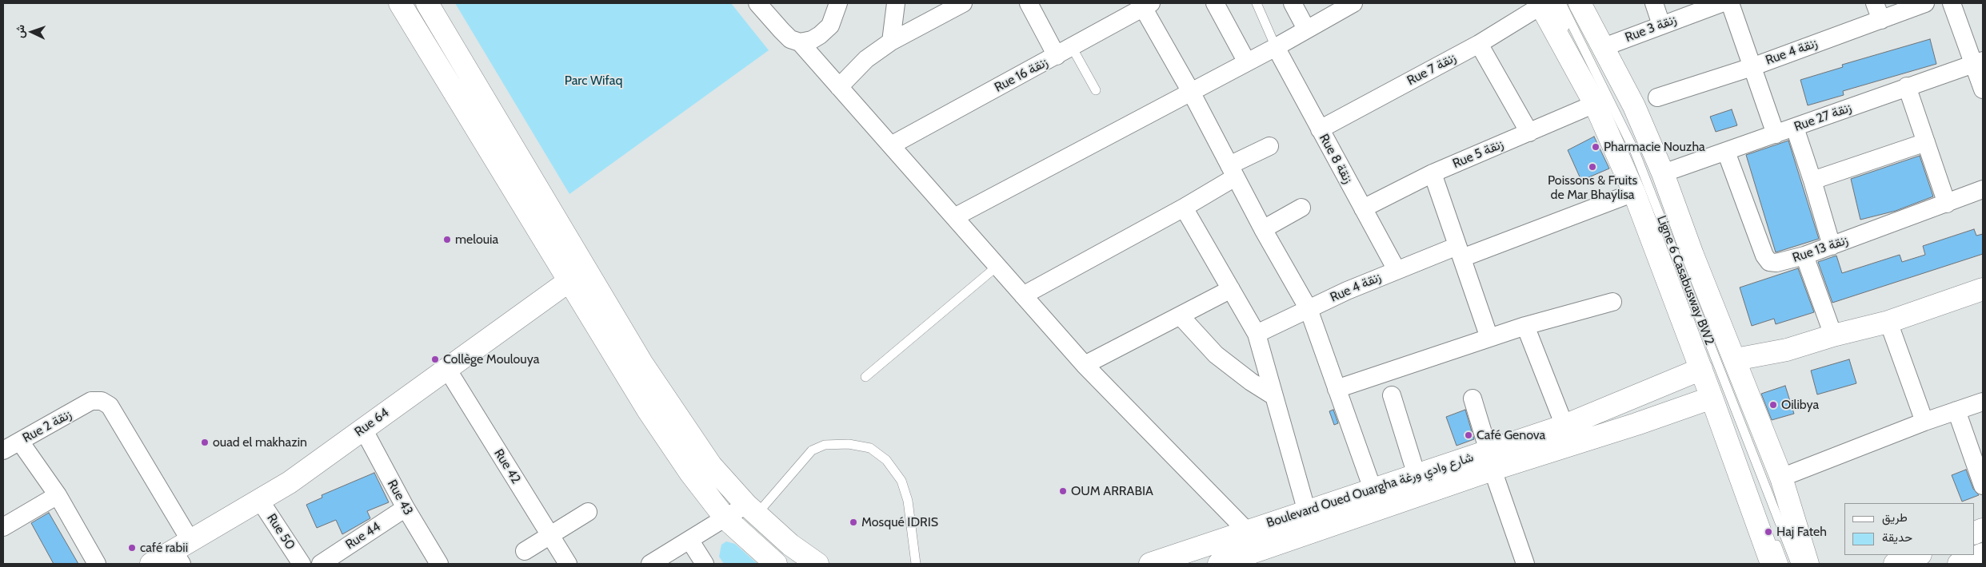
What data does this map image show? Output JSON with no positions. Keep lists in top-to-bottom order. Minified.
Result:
{"streets":{"main road":["Rue 64","Boulevard Oued Ouargha شارع وادي ورغة"],"street":["Rue 3 زنقة","Rue 4 زنقة","Rue 7 زنقة","Rue 16 زنقة","Rue 27 زنقة","Rue 5 زنقة","Rue 8 زنقة","Rue 13 زنقة","Rue 2 زنقة","Rue 42","Rue 43","Rue 50","Rue 44"],"lane":["Ligne 6 Casabusway BW2"]},"crossings":[["Rue 4 زنقة","Rue 8 زنقة"],["Rue 7 زنقة","Rue 8 زنقة"],["Rue 7 زنقة","Ligne 6 Casabusway BW2"],["Rue 27 زنقة","Rue 13 زنقة"],["Rue 5 زنقة","Rue 8 زنقة"],["Rue 64","Rue 2 زنقة"],["Rue 64","Rue 42"],["Rue 64","Rue 43"],["Rue 64","Rue 50"],["Rue 43","Rue 44"]],"parks":["Parc Wifaq"],"places":["Pharmacie Nouzha","Poissons & Fruits de Mar Bhaylisa","melouia","Collège Moulouya","Oilibya","Café Genova","ouad el makhazin","OUM ARRABIA","Mosqué IDRIS","Haj Fateh","café rabii"],"legend":["طريق","حديقة"],"north":"left"}
